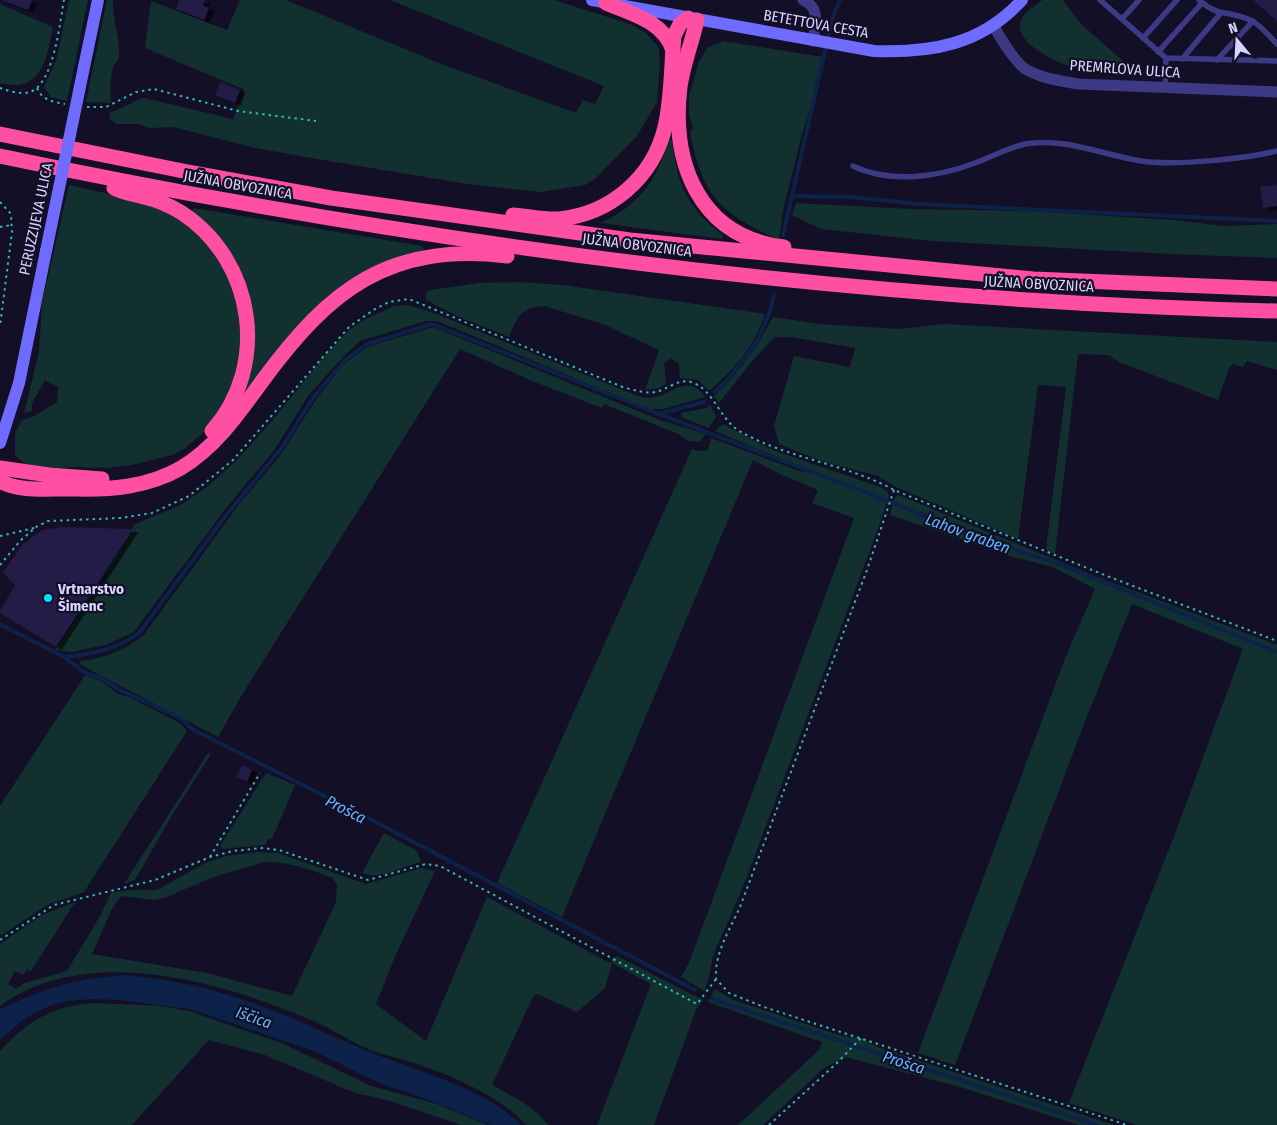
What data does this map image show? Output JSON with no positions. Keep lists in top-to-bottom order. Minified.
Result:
{"streets":{"highway":["JUŽNA OBVOZNICA"],"main road":["BETETTOVA CESTA","PERUZZIJEVA ULICA"],"street":["PREMRLOVA ULICA"]},"crossings":[["BETETTOVA CESTA","PREMRLOVA ULICA"]],"water":["Lahov graben","Prošca","Iščica"],"places":["Vrtnarstvo Šimenc"],"north":"top"}
